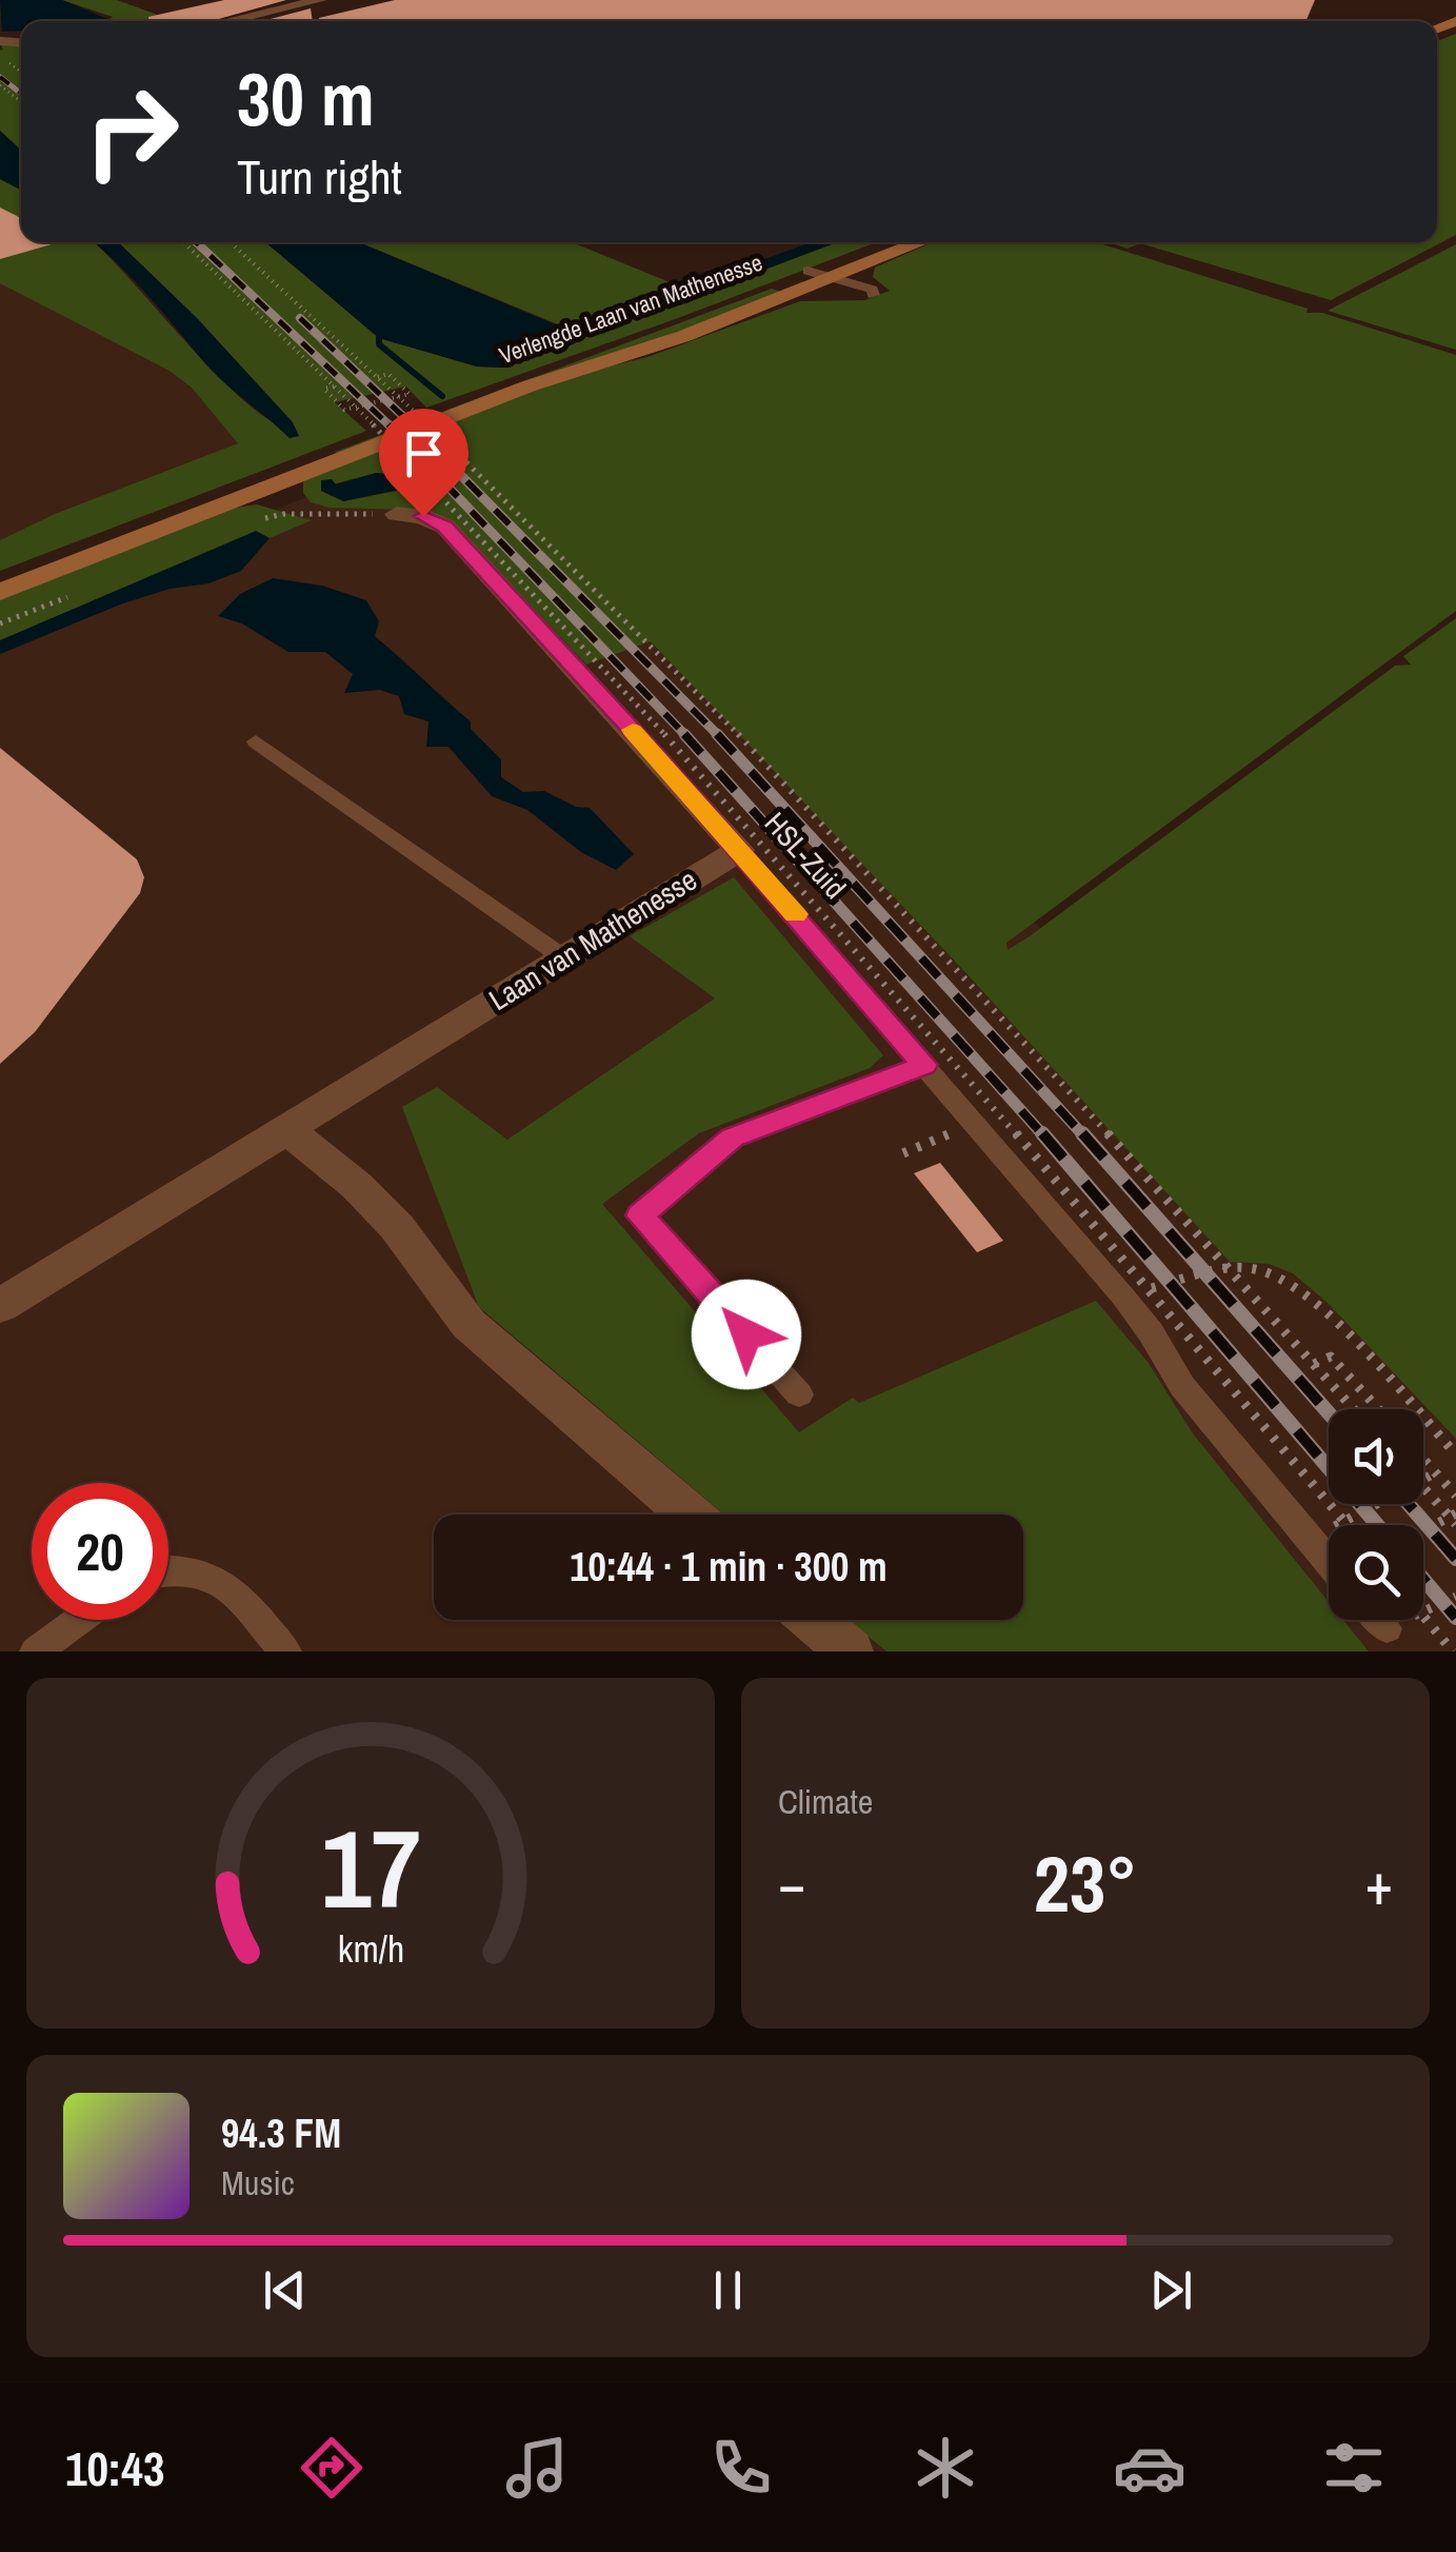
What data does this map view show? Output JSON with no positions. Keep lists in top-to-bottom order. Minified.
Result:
{"streets":{"street":["Verlengde Laan van Mathenesse","Laan van Mathenesse"],"path":["HSL-Zuid"]},"page":{"turn":["30 m","Turn right"],"limit":"20","trip":"10:44 · 1 min · 300 m","tile":"Climate","heat":["−","23°","+"],"song":["94.3 FM","Music"],"tabs":"10:43","gauge":["17","km/h"]}}
